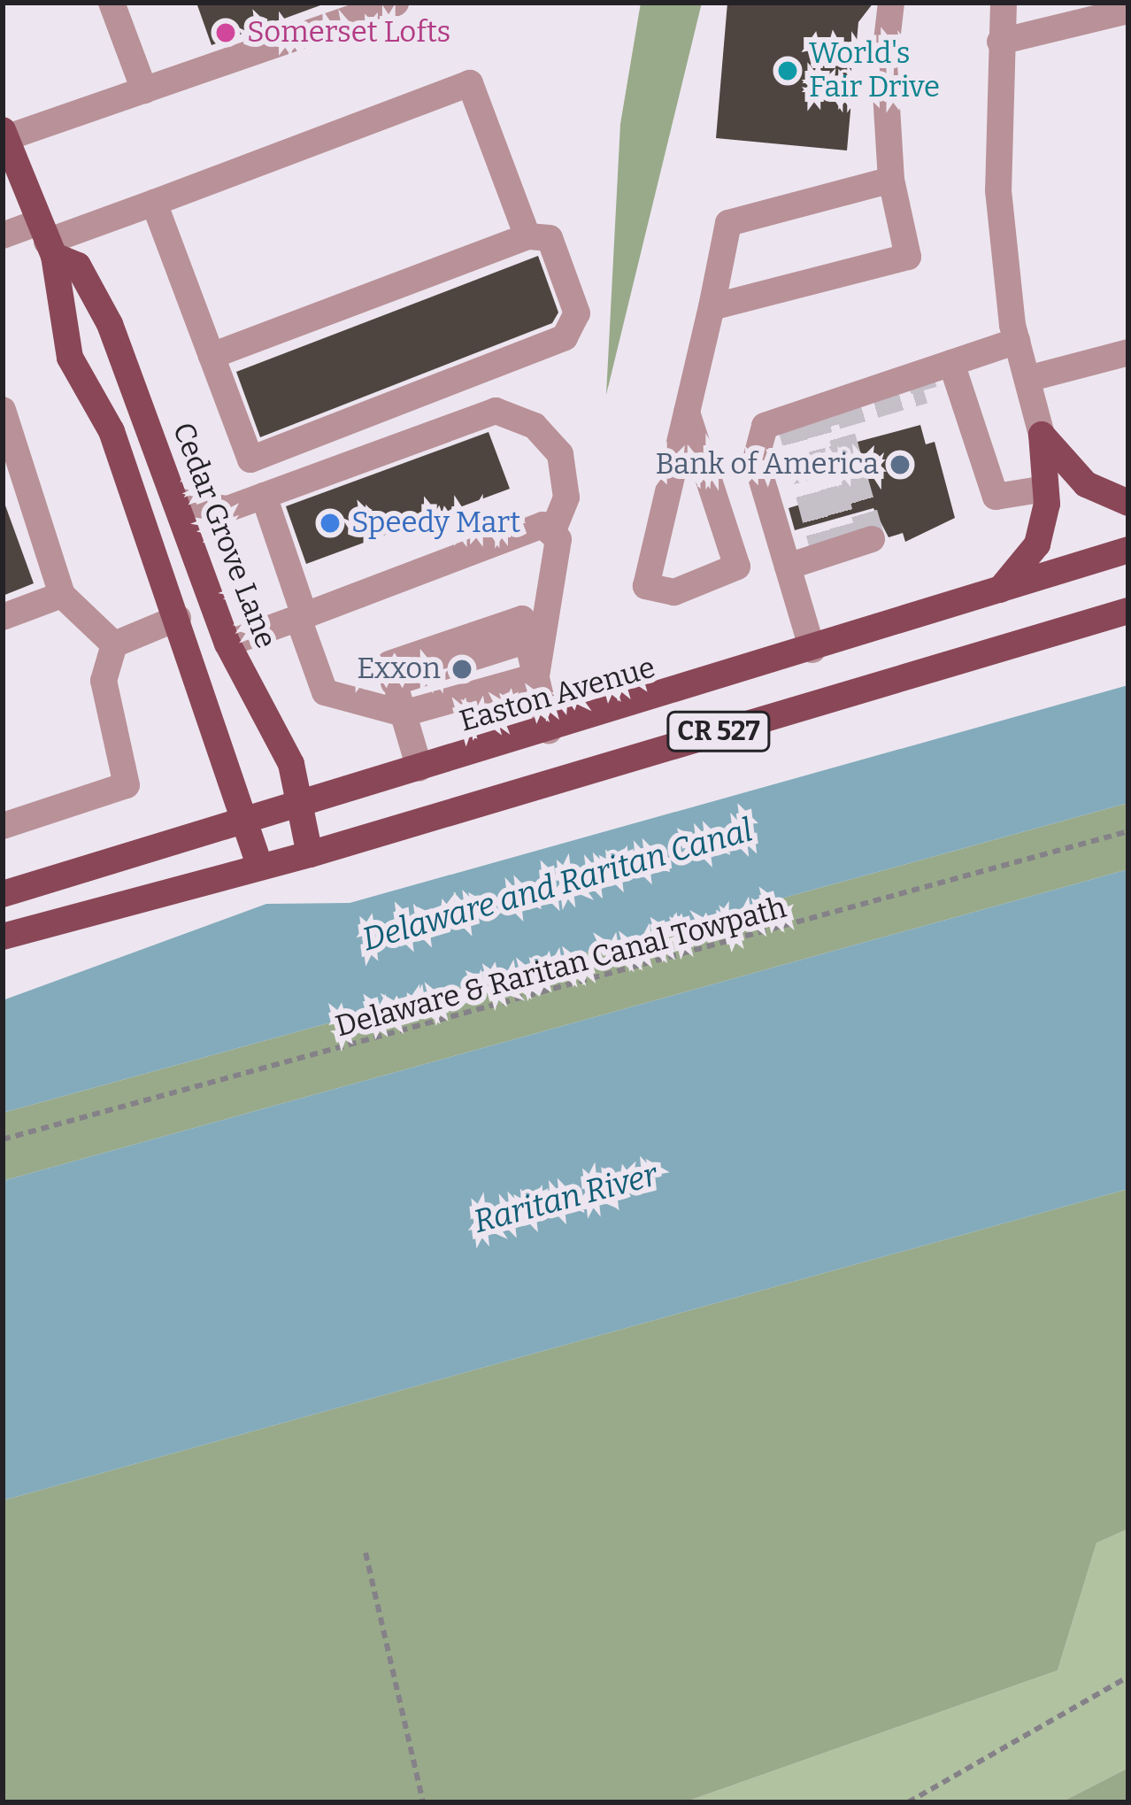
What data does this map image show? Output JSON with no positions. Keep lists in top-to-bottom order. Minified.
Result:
{"streets":{"main road":["Cedar Grove Lane","Easton Avenue","CR 527"],"path":["Delaware & Raritan Canal Towpath"]},"crossings":[["Cedar Grove Lane","Easton Avenue"],["Cedar Grove Lane","CR 527"]],"water":["Delaware and Raritan Canal","Raritan River"],"places":["Somerset Lofts","World's Fair Drive","Bank of America","Speedy Mart","Exxon"]}
